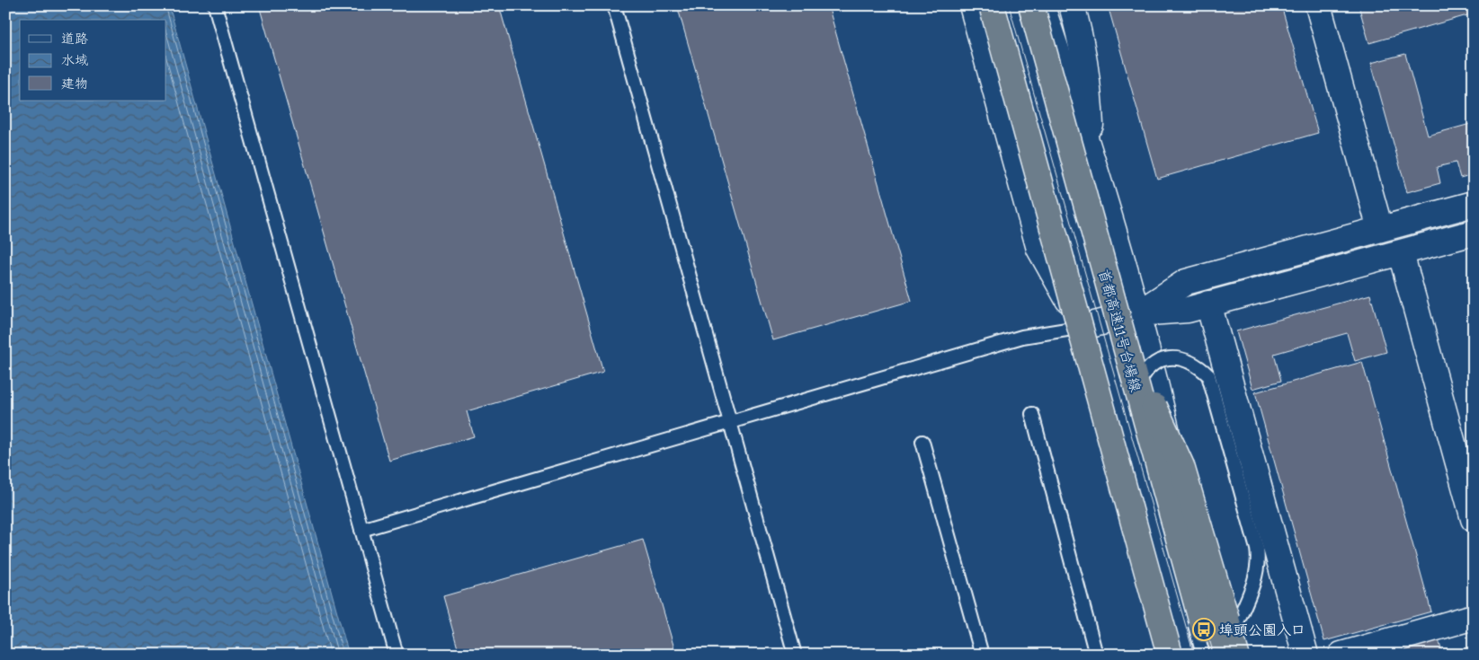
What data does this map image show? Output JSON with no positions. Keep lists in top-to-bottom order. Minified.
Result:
{"streets":{"highway":["首都高速11号台場線"]},"places":{"bus stop":["埠頭公園入口"]},"legend":["道路","水域","建物"]}
